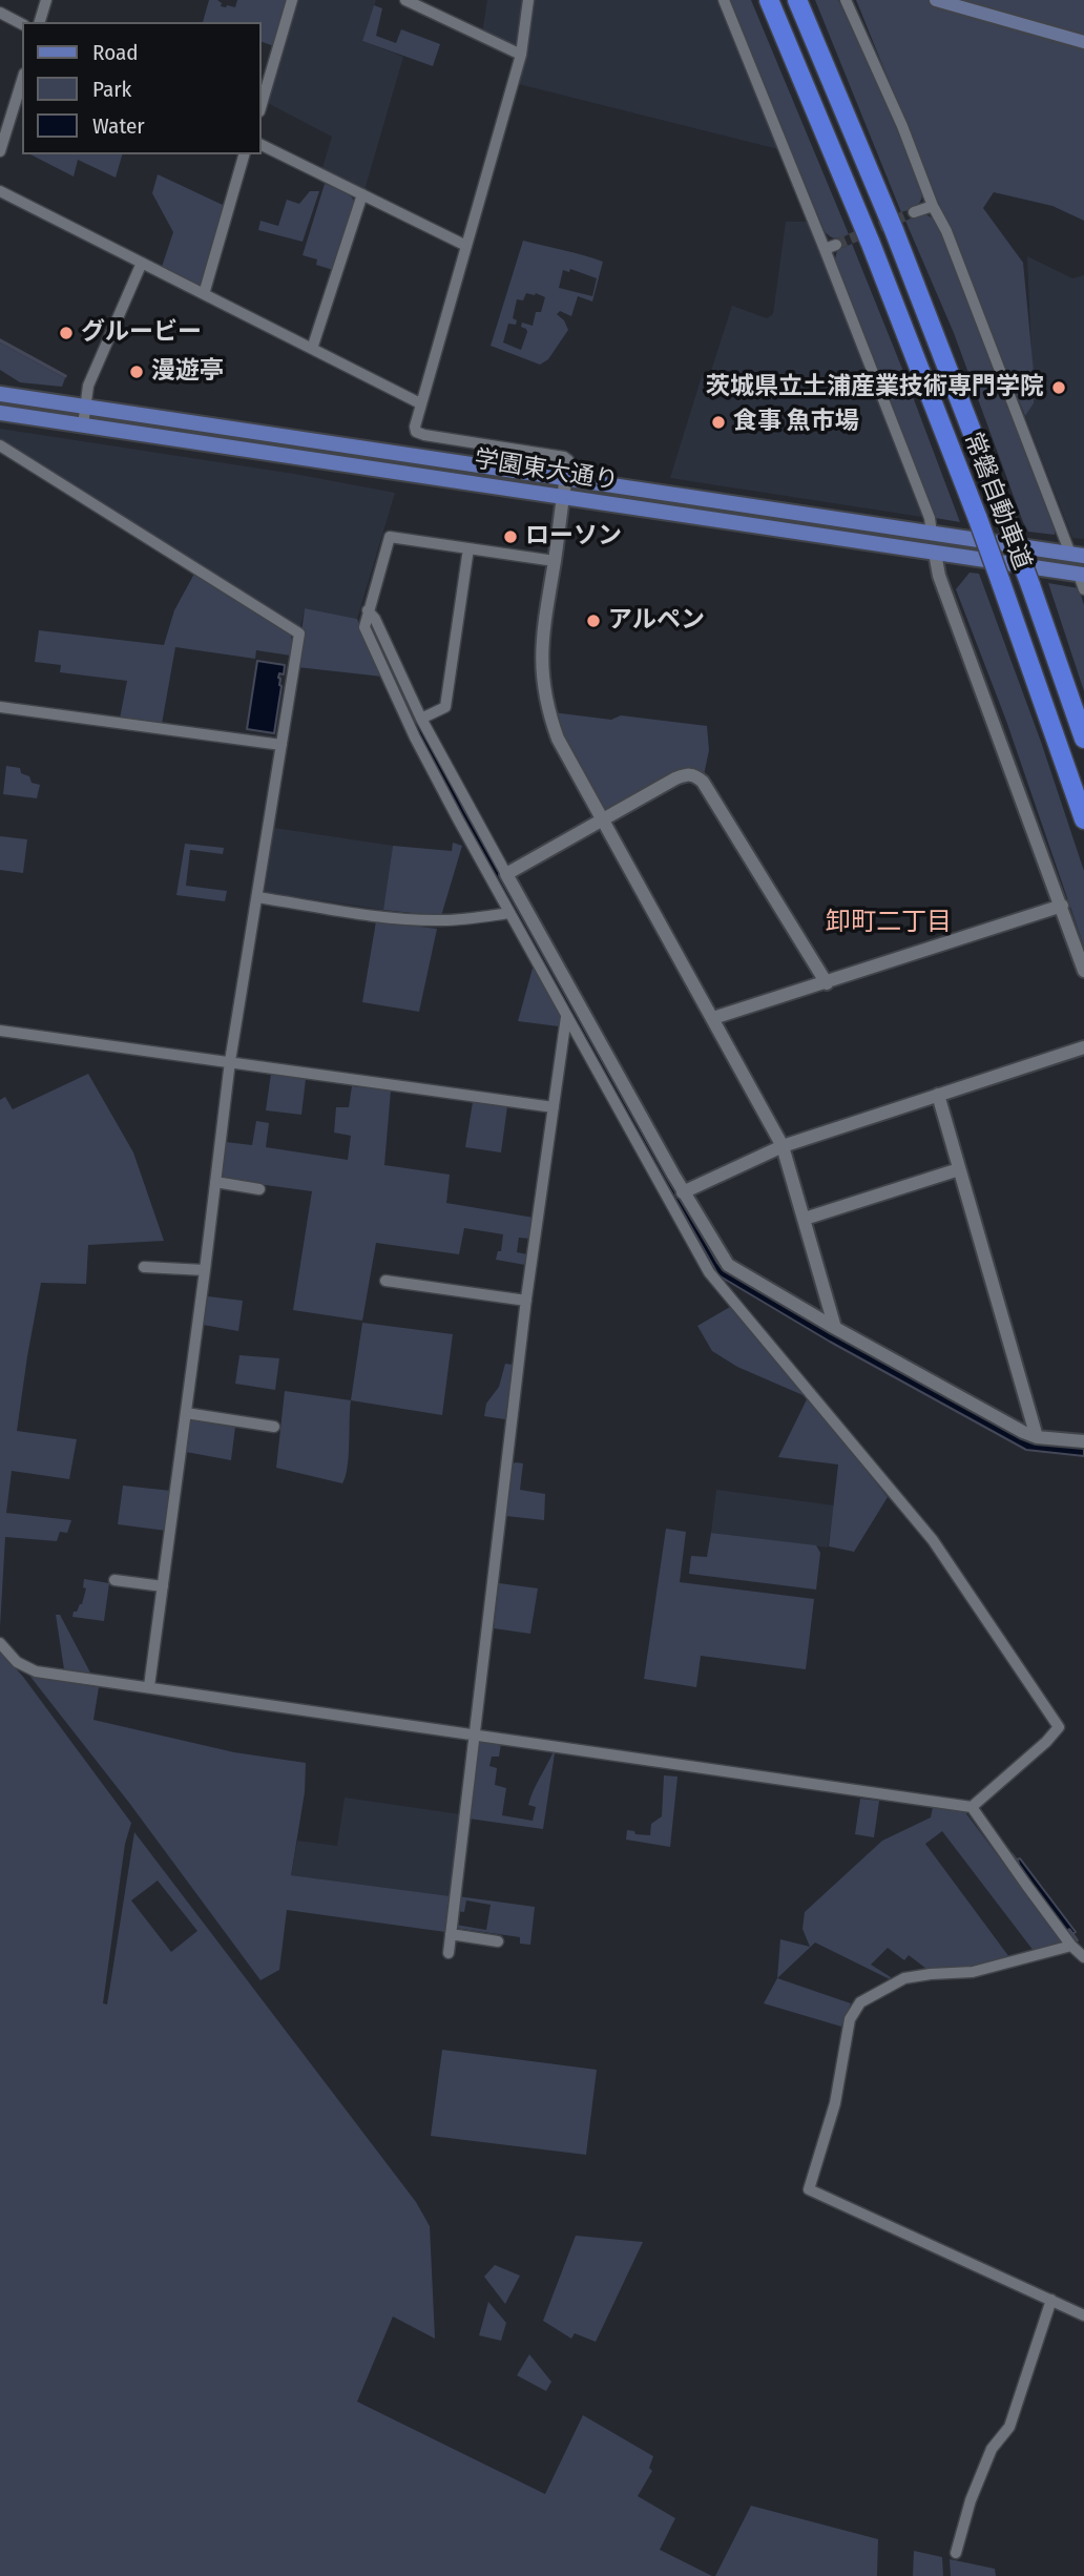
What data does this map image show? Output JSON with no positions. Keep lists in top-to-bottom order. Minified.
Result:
{"streets":{"highway":["常磐自動車道"],"main road":["学園東大通り"]},"districts":["卸町二丁目"],"places":["グルービー","漫遊亭","茨城県立土浦産業技術専門学院","食事 魚市場","ローソン","アルペン"],"legend":["Road","Park","Water"]}
